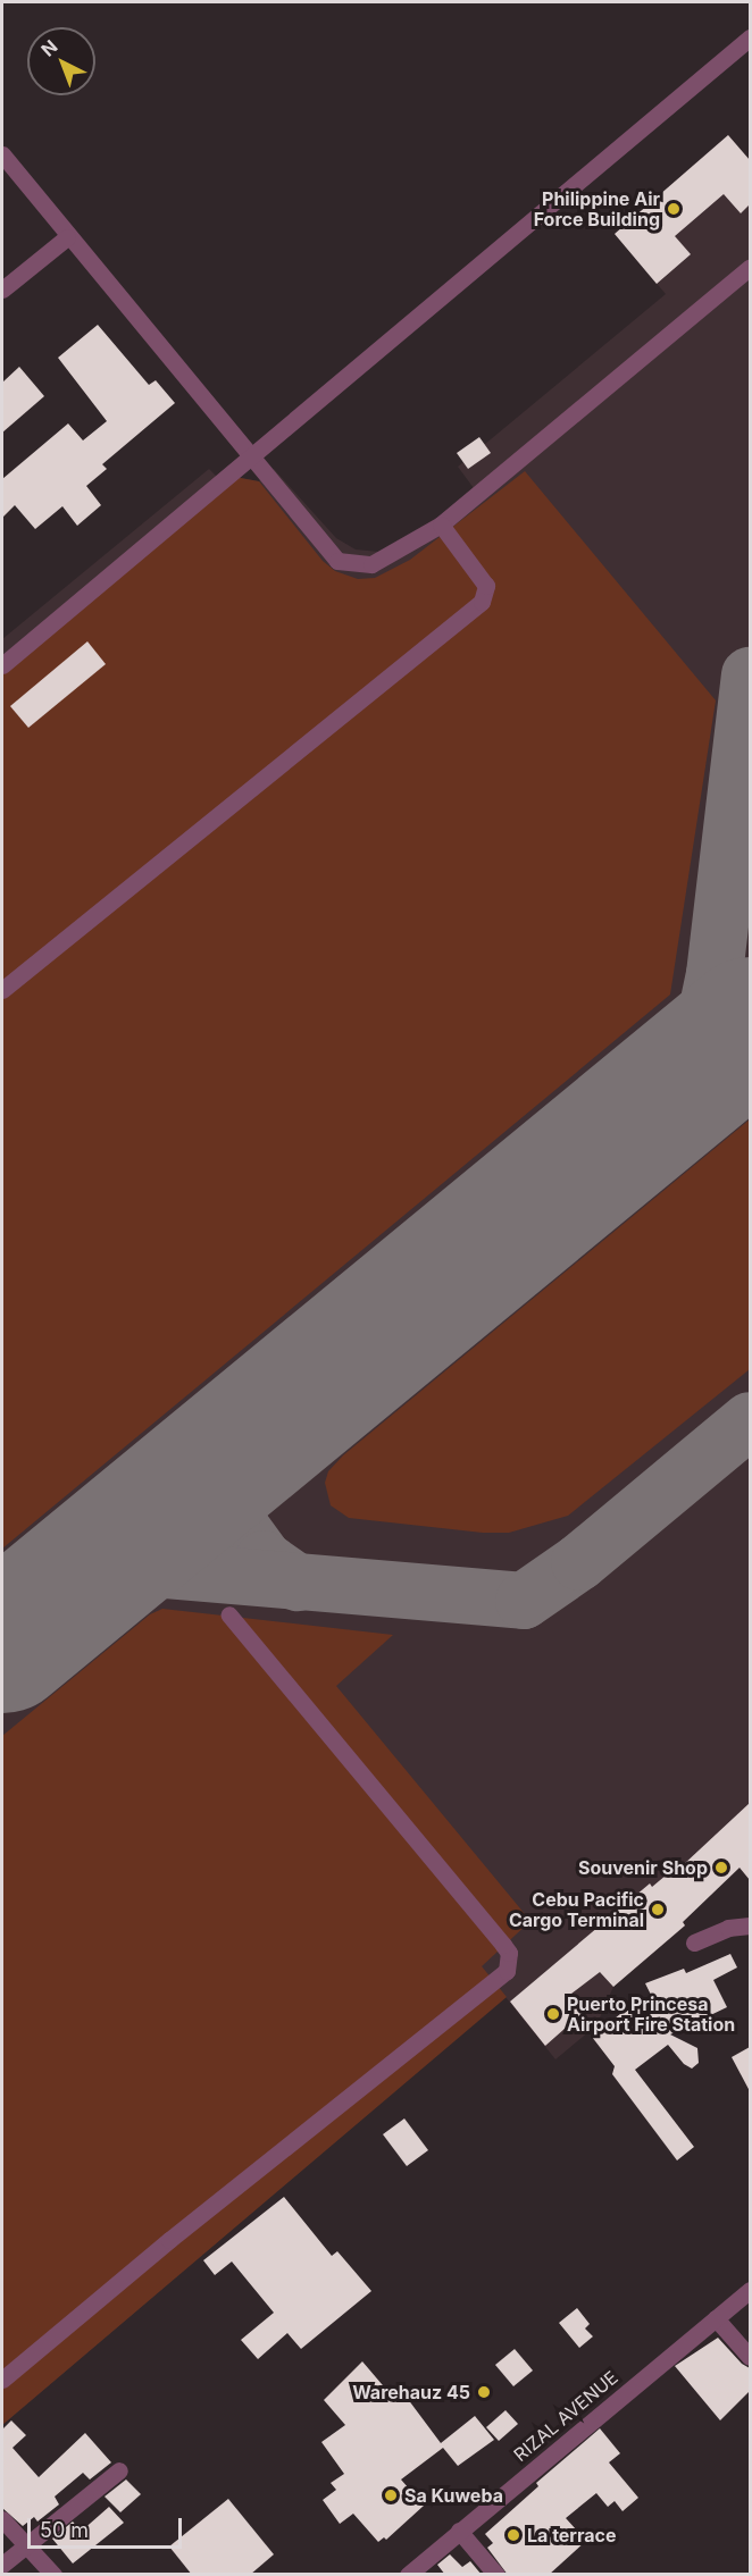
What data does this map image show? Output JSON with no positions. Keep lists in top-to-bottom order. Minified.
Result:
{"streets":{"street":["RIZAL AVENUE"]},"places":["Philippine Air Force Building","Souvenir Shop","Cebu Pacific Cargo Terminal","Puerto Princesa Airport Fire Station","Warehauz 45","Sa Kuweba","La terrace"],"scale_bar":"50 m","north":"top left"}
